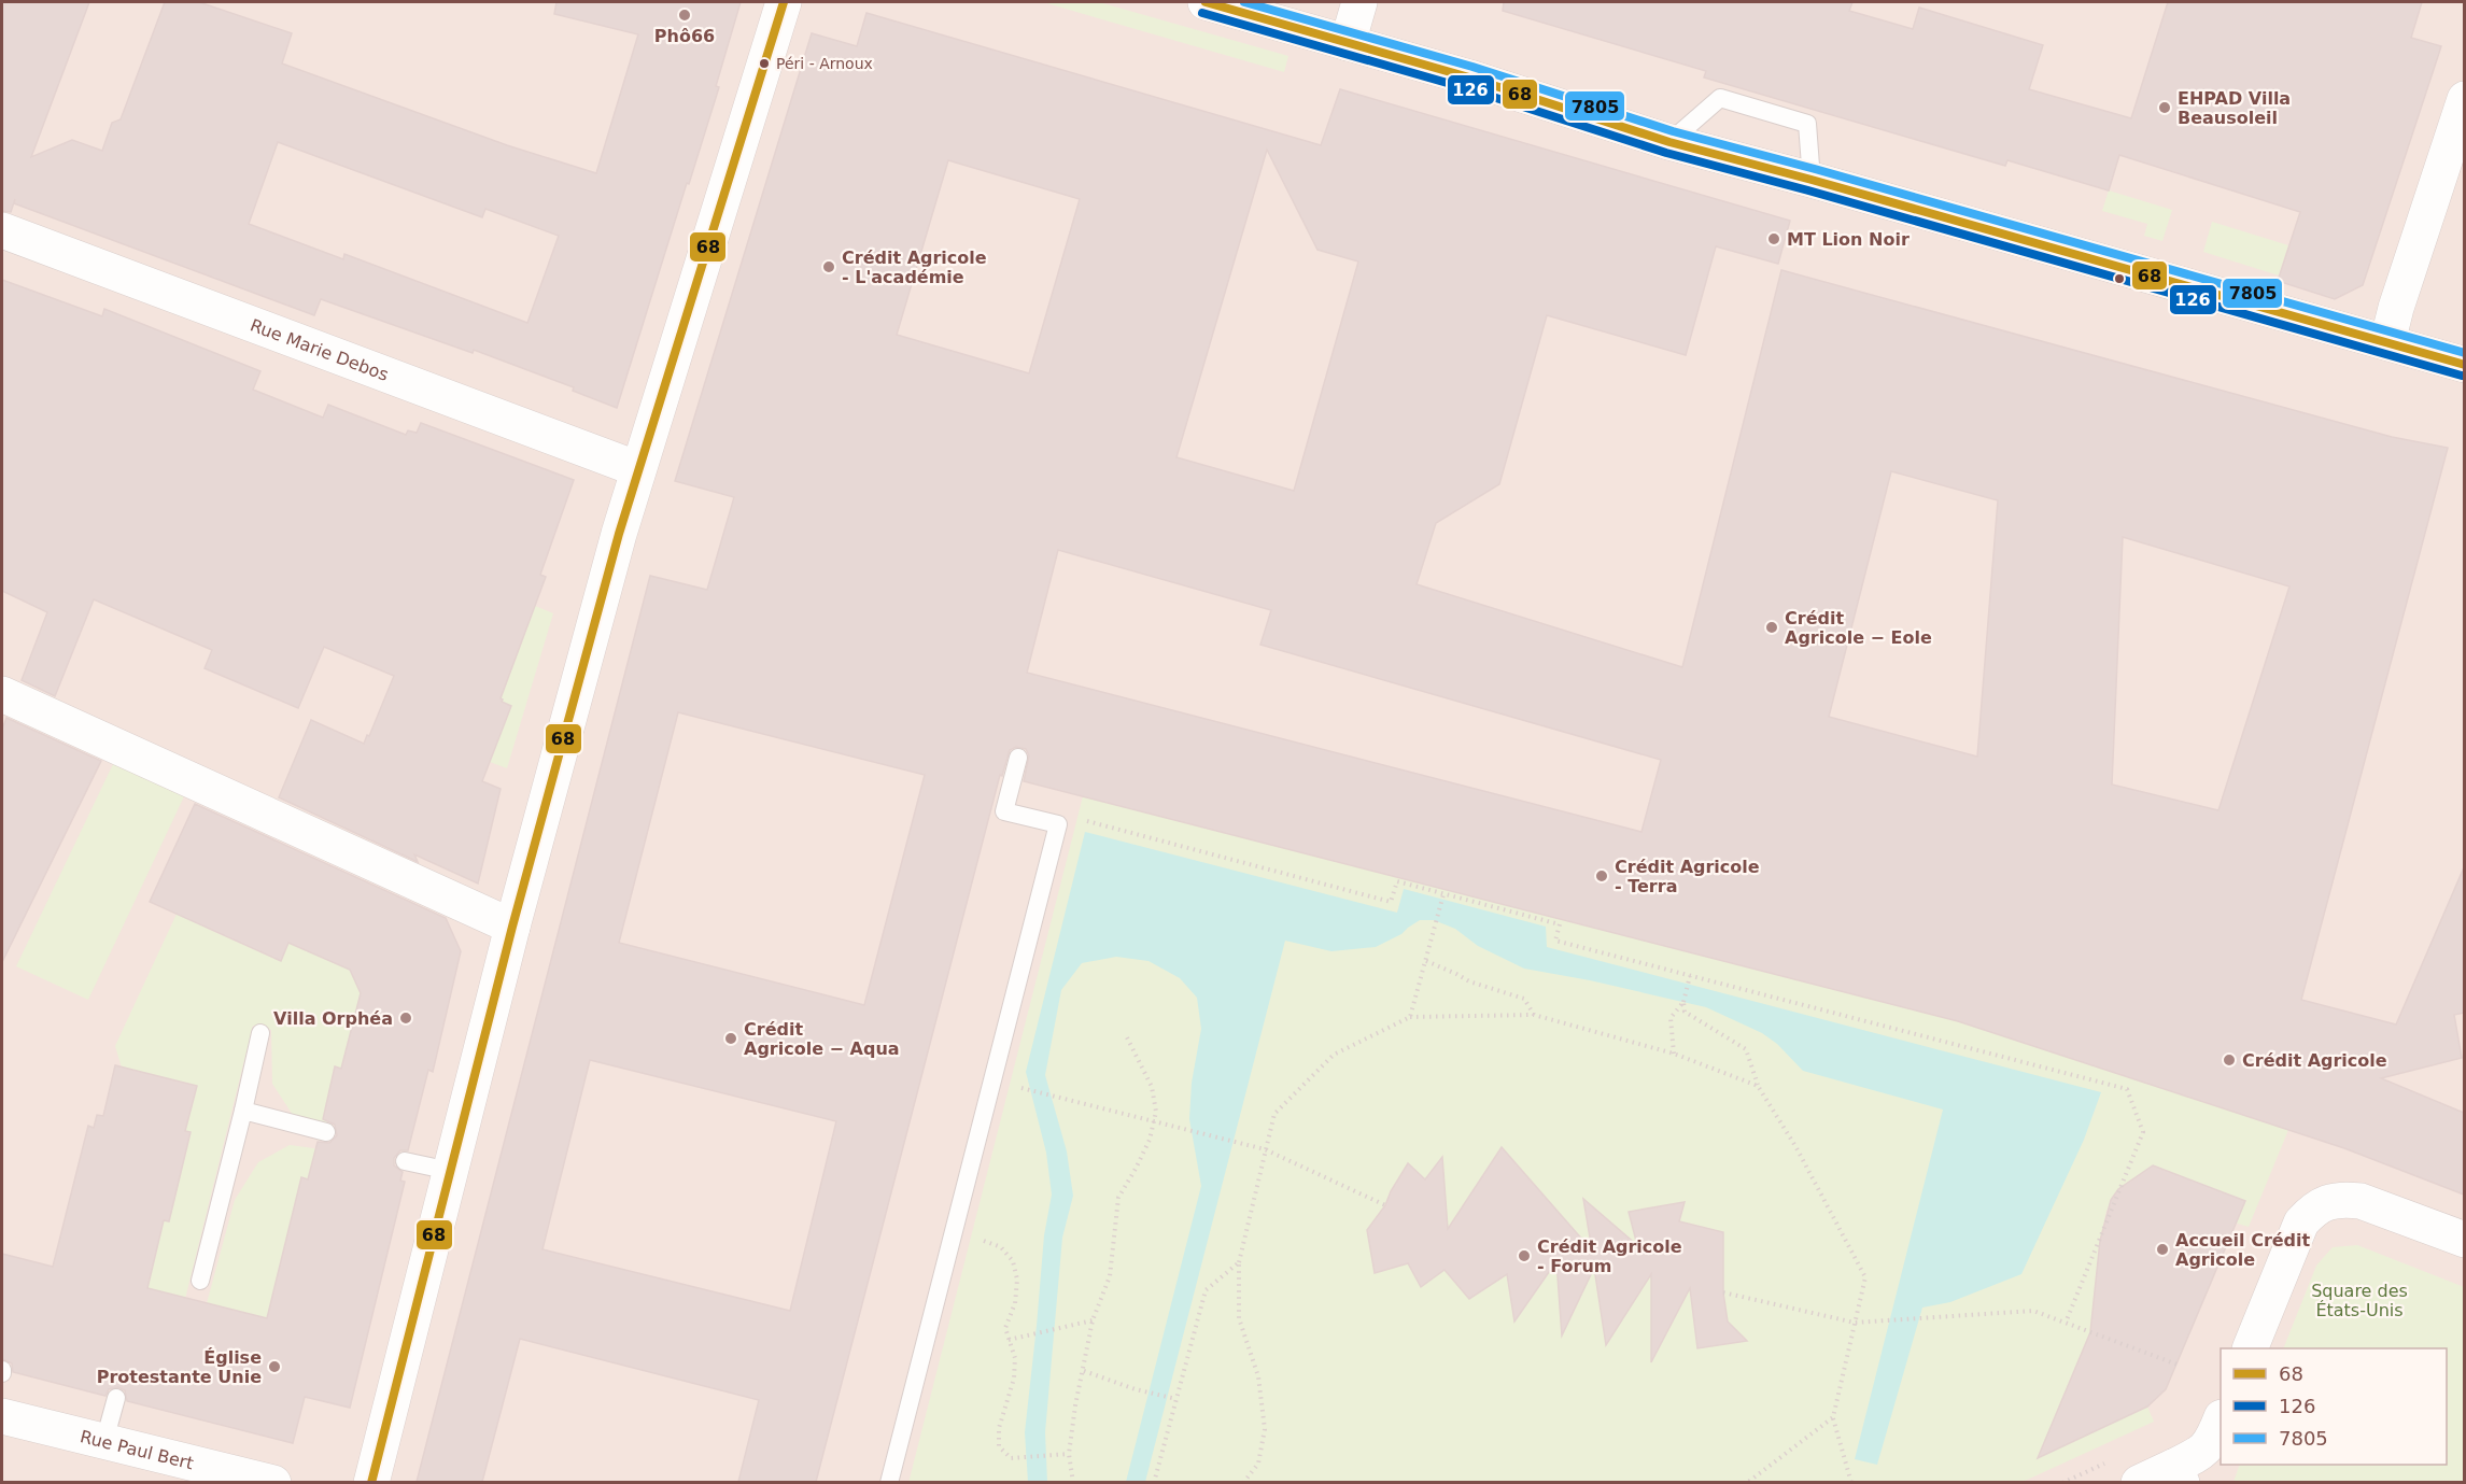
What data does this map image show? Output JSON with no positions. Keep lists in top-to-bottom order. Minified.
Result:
{"streets":{"street":["Rue Marie Debos","Rue Paul Bert"]},"parks":["Square des États-Unis"],"places":["Phô66","Péri - Arnoux","EHPAD Villa Beausoleil","MT Lion Noir","Crédit Agricole - L'académie","Crédit Agricole − Eole","Crédit Agricole - Terra","Villa Orphéa","Crédit Agricole − Aqua","Crédit Agricole","Accueil Crédit Agricole","Crédit Agricole - Forum","Église Protestante Unie"],"lines":["transit line 68","transit line 7805","transit line 126"],"legend":["68","126","7805"]}
